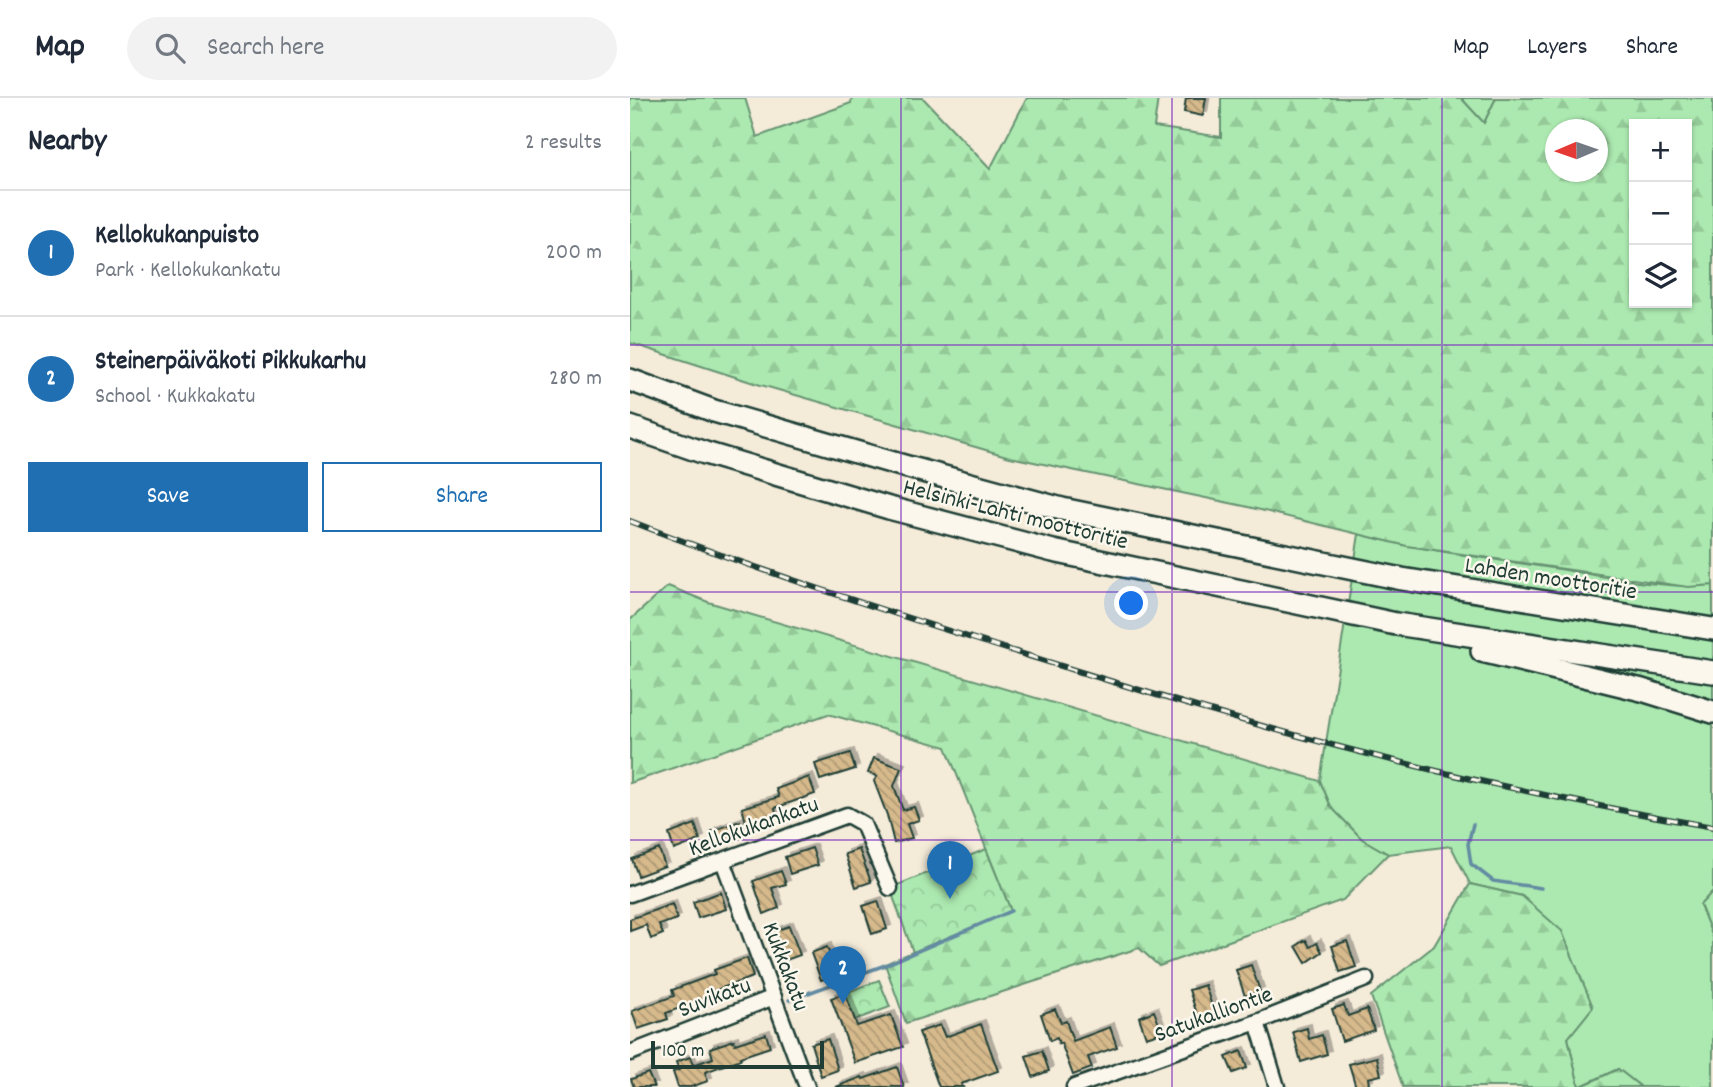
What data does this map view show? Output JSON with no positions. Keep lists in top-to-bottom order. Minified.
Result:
{"streets":{"highway":["Helsinki-Lahti moottoritie","Lahden moottoritie"],"street":["Kellokukankatu","Kukkakatu","Suvikatu","Satukalliontie"]},"crossings":[["Helsinki-Lahti moottoritie","Lahden moottoritie"],["Kellokukankatu","Kukkakatu"],["Kukkakatu","Suvikatu"]],"scale_bar":"100 m","north":"left","page":{"header":"Map","search":"Search here","nav":["Map","Layers","Share"],"heading":["Nearby","2 results"],"map_buttons":["+","−"],"list":[{"mark":"1","name":"Kellokukanpuisto","note":"Park · Kellokukankatu","value":"200 m"},{"mark":"2","name":"Steinerpäiväkoti Pikkukarhu","note":"School · Kukkakatu","value":"280 m"}],"buttons":["Save","Share"],"pins":["1","2"],"scale":"100 m"}}
